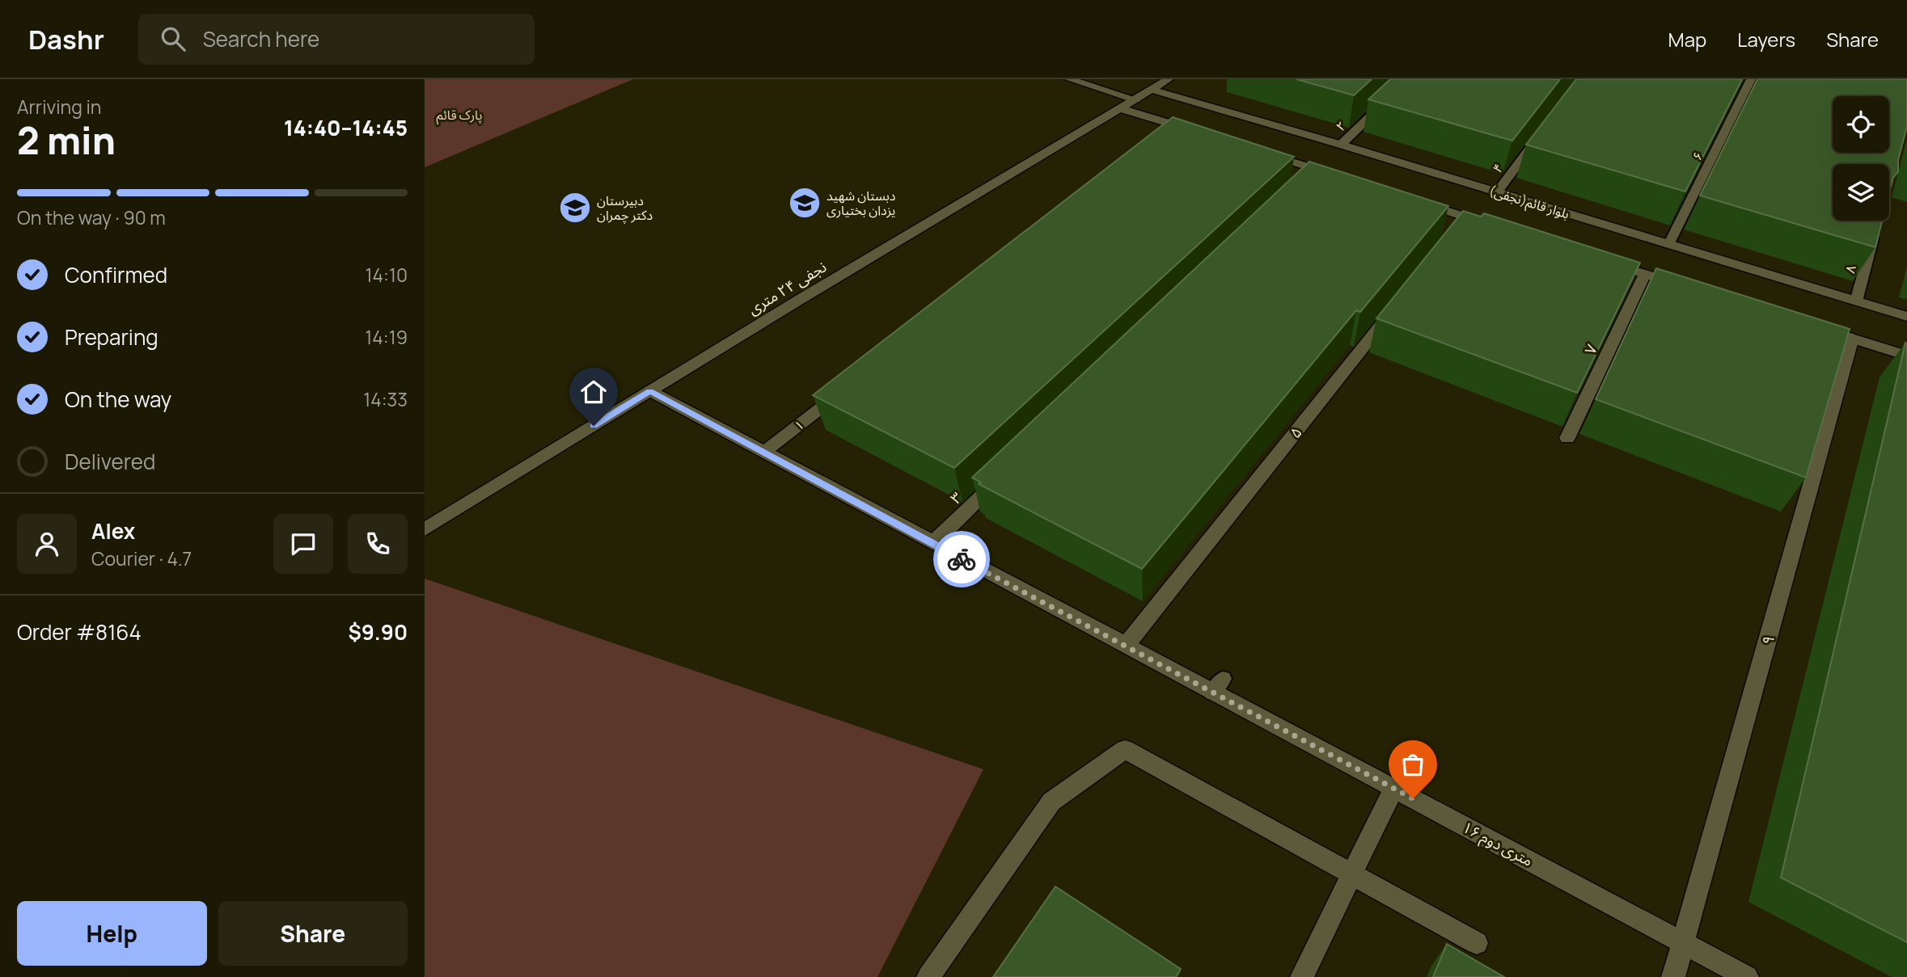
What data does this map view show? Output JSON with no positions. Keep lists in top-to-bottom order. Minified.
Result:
{"streets":{"street":["بلوار قائم(نجفی)","نجفی ۲۴ متری","۷","۱","۵","۳","۹","۱۶ متری دوم"],"lane":["۲","۶","۴","۸"]},"crossings":[["۲","بلوار قائم(نجفی)"],["۶","بلوار قائم(نجفی)"],["۴","بلوار قائم(نجفی)"],["بلوار قائم(نجفی)","۸"],["بلوار قائم(نجفی)","نجفی ۲۴ متری"],["نجفی ۲۴ متری","۱۶ متری دوم"],["۱","۱۶ متری دوم"],["۵","۱۶ متری دوم"],["۳","۱۶ متری دوم"],["۹","۱۶ متری دوم"]],"parks":["پارک قائم"],"places":{"school or university":["دبستان شهید یزدان بختیاری","دبیرستان دکتر چمران"]},"page":{"header":"Dashr","search":"Search here","nav":["Map","Layers","Share"],"heading":["2 min","Arriving in","14:40–14:45"],"panel":["Alex","Courier · 4.7","Order #8164","$9.90"],"bar":"On the way · 90 m","list":[["Confirmed","14:10"],["Preparing","14:19"],["On the way","14:33"],"Delivered"],"buttons":["Help","Share"]}}
